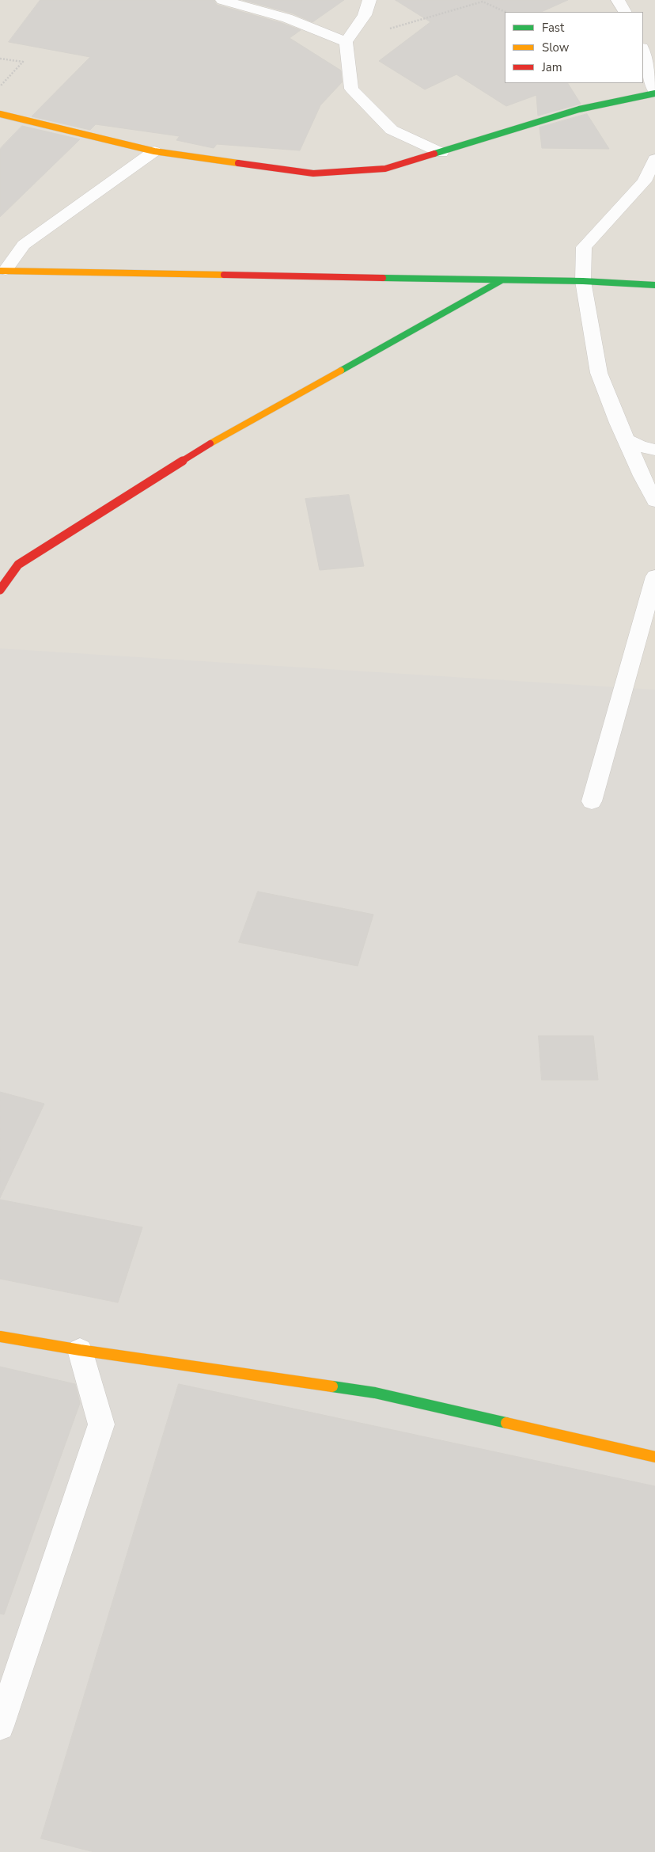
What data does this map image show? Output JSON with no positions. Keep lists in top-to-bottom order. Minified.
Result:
{"legend":["Fast","Slow","Jam"]}
